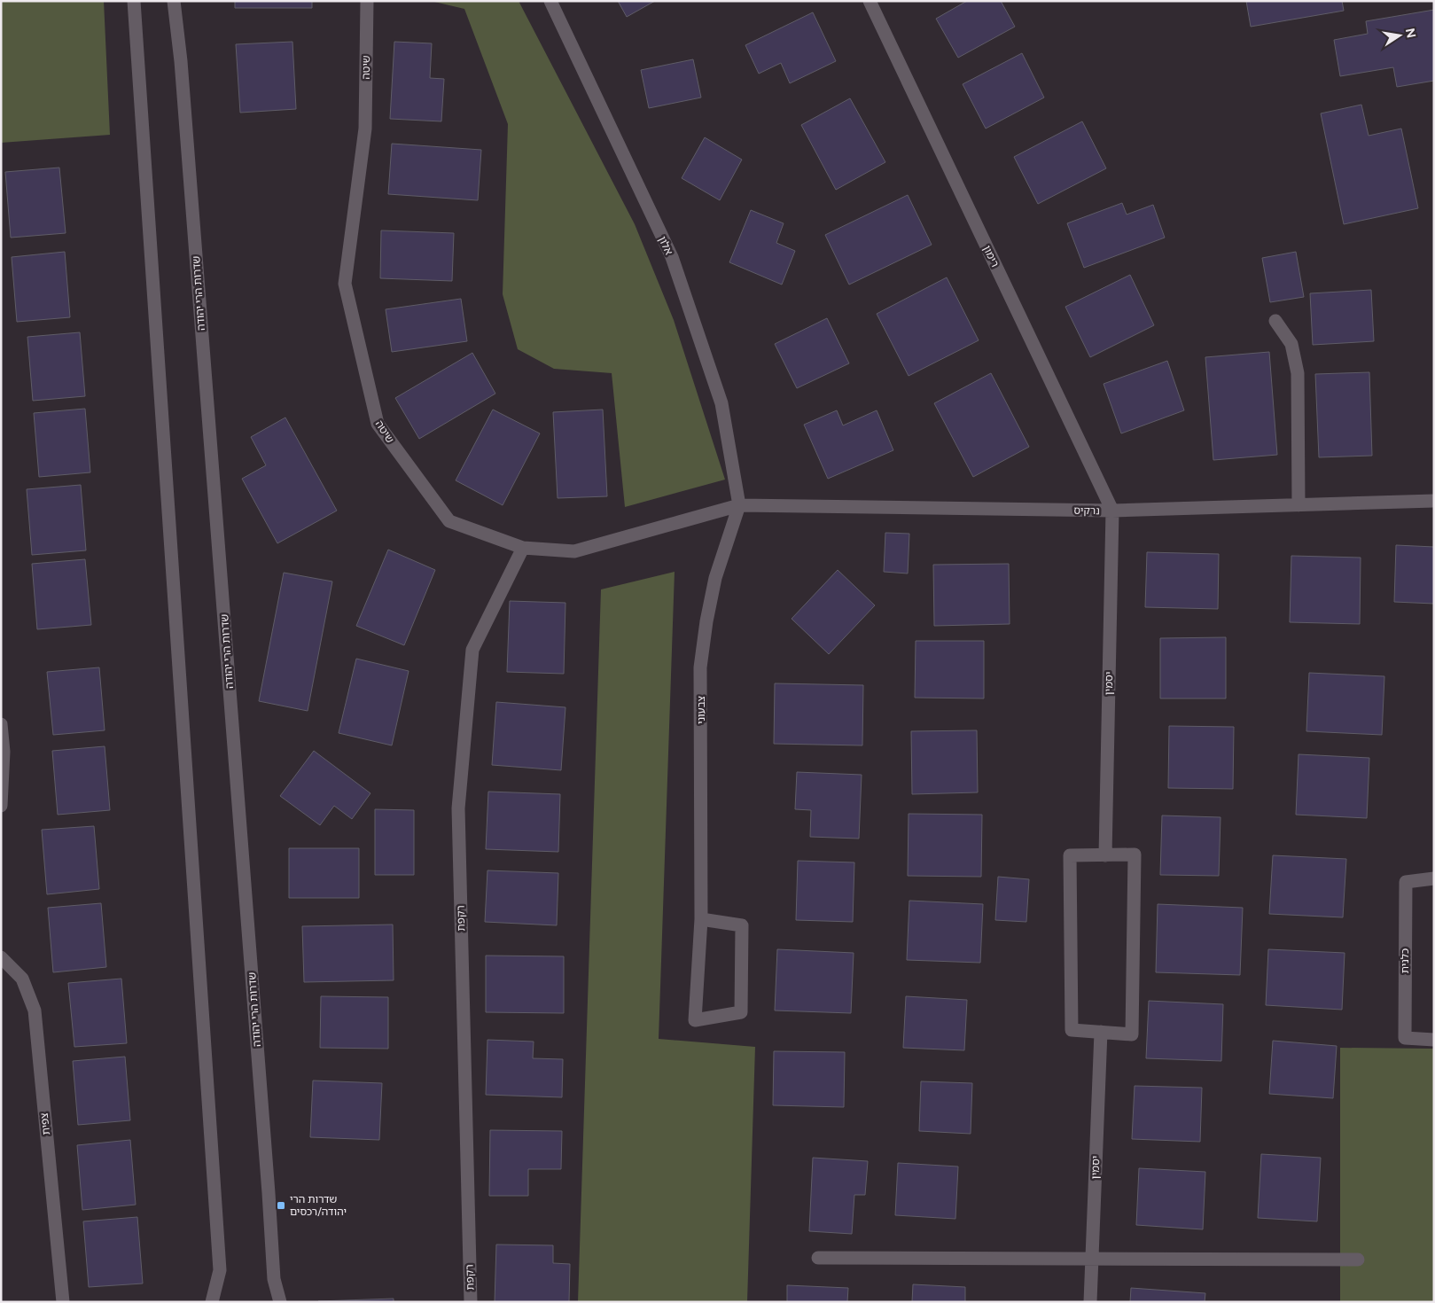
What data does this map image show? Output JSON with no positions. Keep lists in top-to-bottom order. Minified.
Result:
{"streets":{"street":["שיטה","אלון","רימון","שדרות הרי יהודה","נרקיס","יסמין","צבעוני","רקפת","כלנית","צפית"]},"crossings":[["שיטה","אלון"],["שיטה","נרקיס"],["שיטה","צבעוני"],["שיטה","רקפת"],["אלון","נרקיס"],["אלון","צבעוני"],["רימון","נרקיס"],["רימון","יסמין"],["נרקיס","יסמין"],["נרקיס","צבעוני"]],"places":{"transit":["שדרות הרי יהודה/רכסים"]},"north":"right"}
